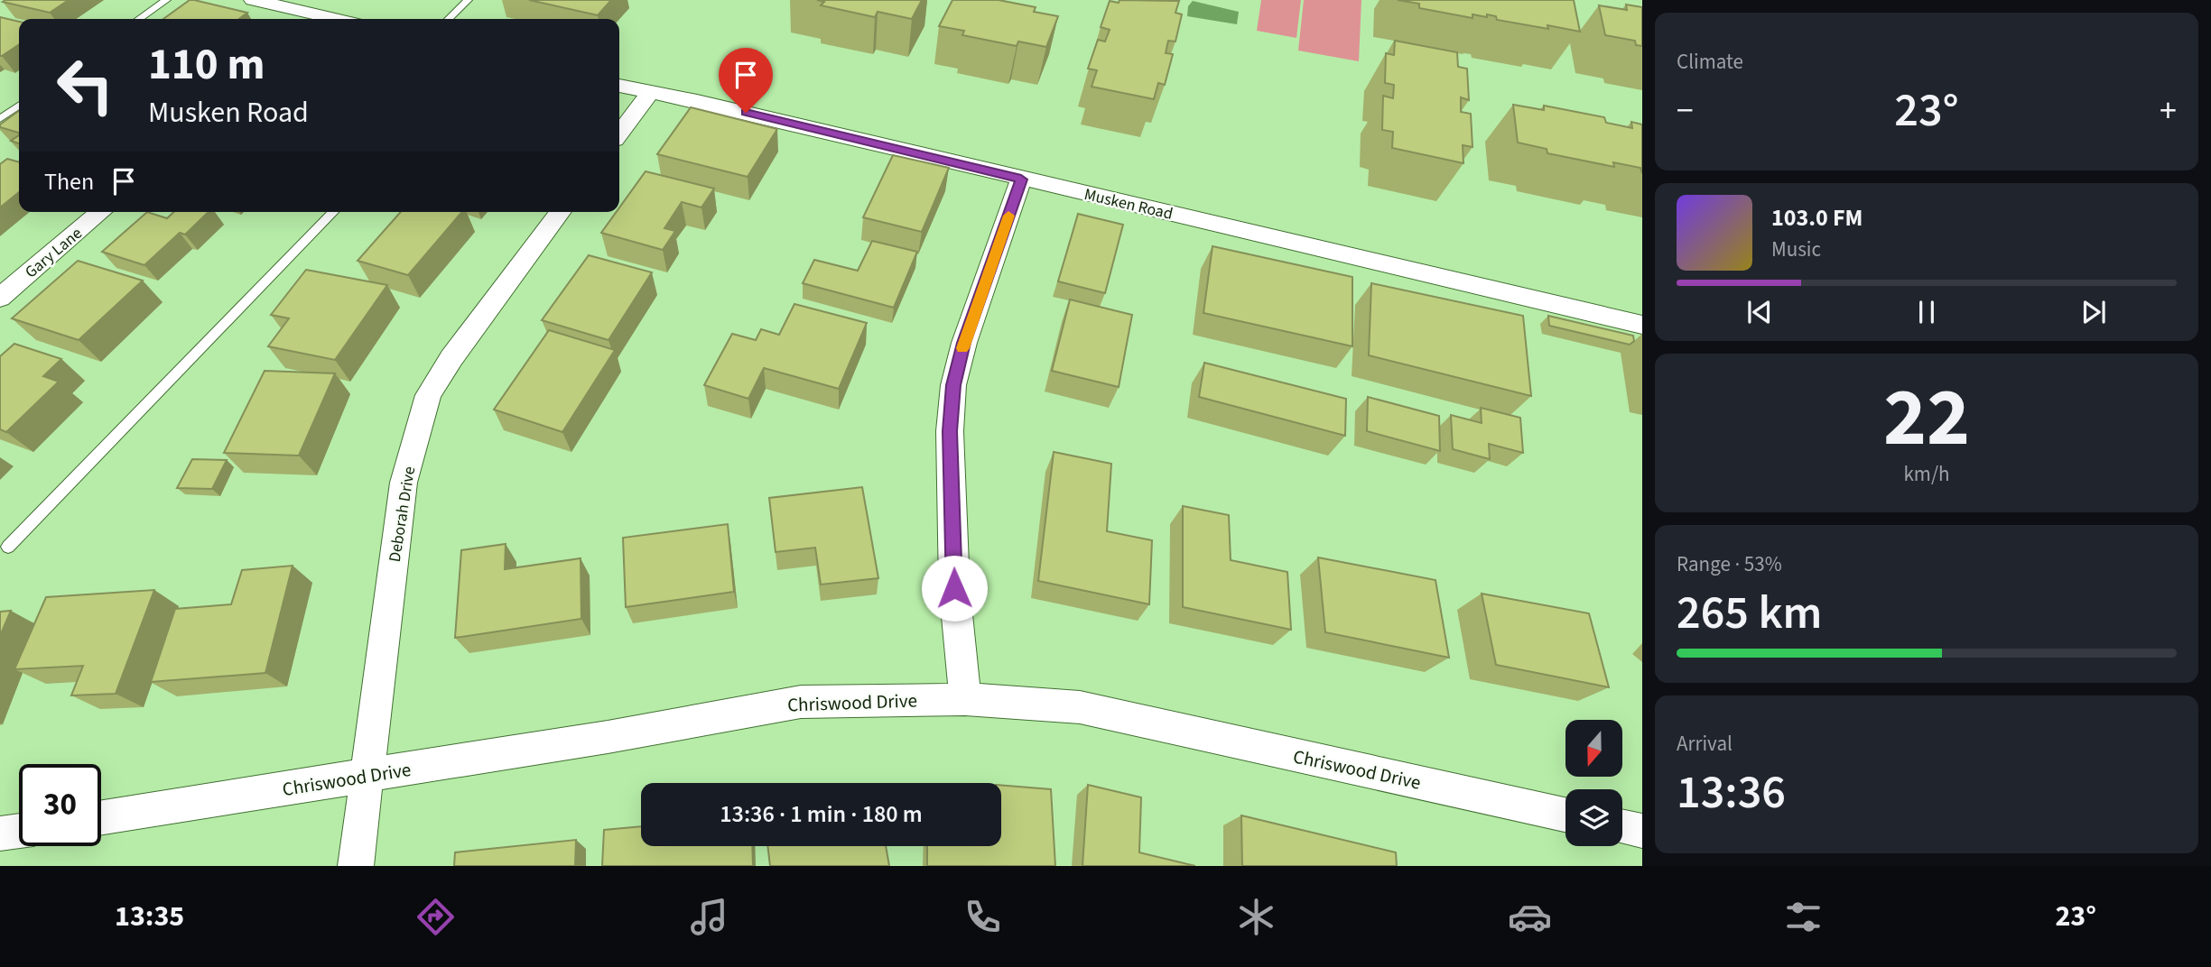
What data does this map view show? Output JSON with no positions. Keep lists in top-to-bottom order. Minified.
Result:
{"streets":{"street":["Musken Road","Gary Lane","Deborah Drive","Chriswood Drive"]},"crossings":[["Deborah Drive","Chriswood Drive"]],"north":"bottom","page":{"tile":["Climate",["22","km/h"],["Range · 53%","265 km"],["Arrival","13:36"]],"turn":["110 m","Musken Road"],"heat":["−","23°","+"],"then":"Then","song":["103.0 FM","Music"],"limit":"30","trip":"13:36 · 1 min · 180 m","tabs":["13:35","23°"]}}
